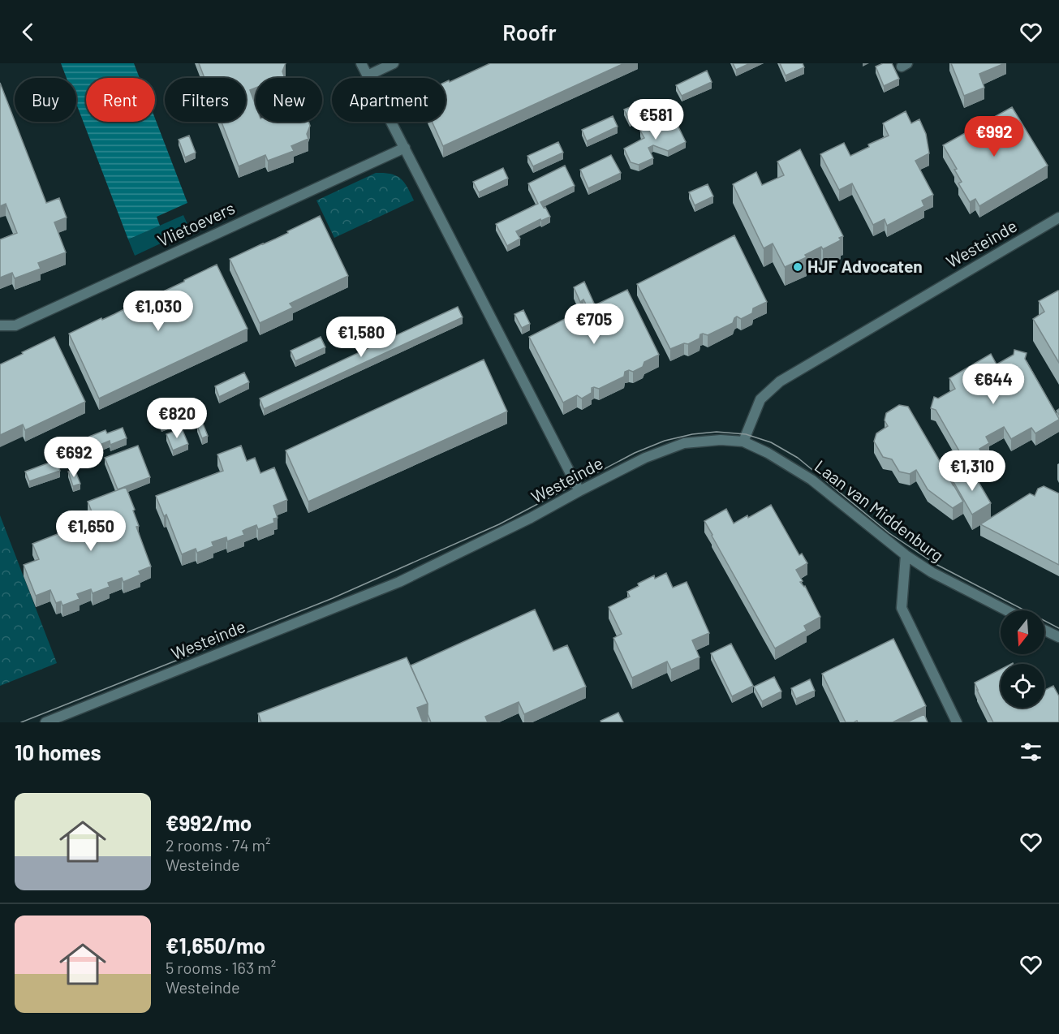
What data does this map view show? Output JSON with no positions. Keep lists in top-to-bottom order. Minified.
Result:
{"streets":{"street":["Vlietoevers","Westeinde","Laan van Middenburg"]},"crossings":[["Westeinde","Laan van Middenburg"]],"places":["HJF Advocaten"],"north":"bottom","page":{"header":"Roofr","chip":["Buy","Rent","Filters","New","Apartment"],"price":["€581","€992","€1,030","€705","€1,580","€644","€820","€692","€1,310","€1,650"],"heading":"10 homes","list":[{"name":"€992/mo","note":"2 rooms · 74 m² · Westeinde"},{"name":"€1,650/mo","note":"5 rooms · 163 m² · Westeinde"}]}}
